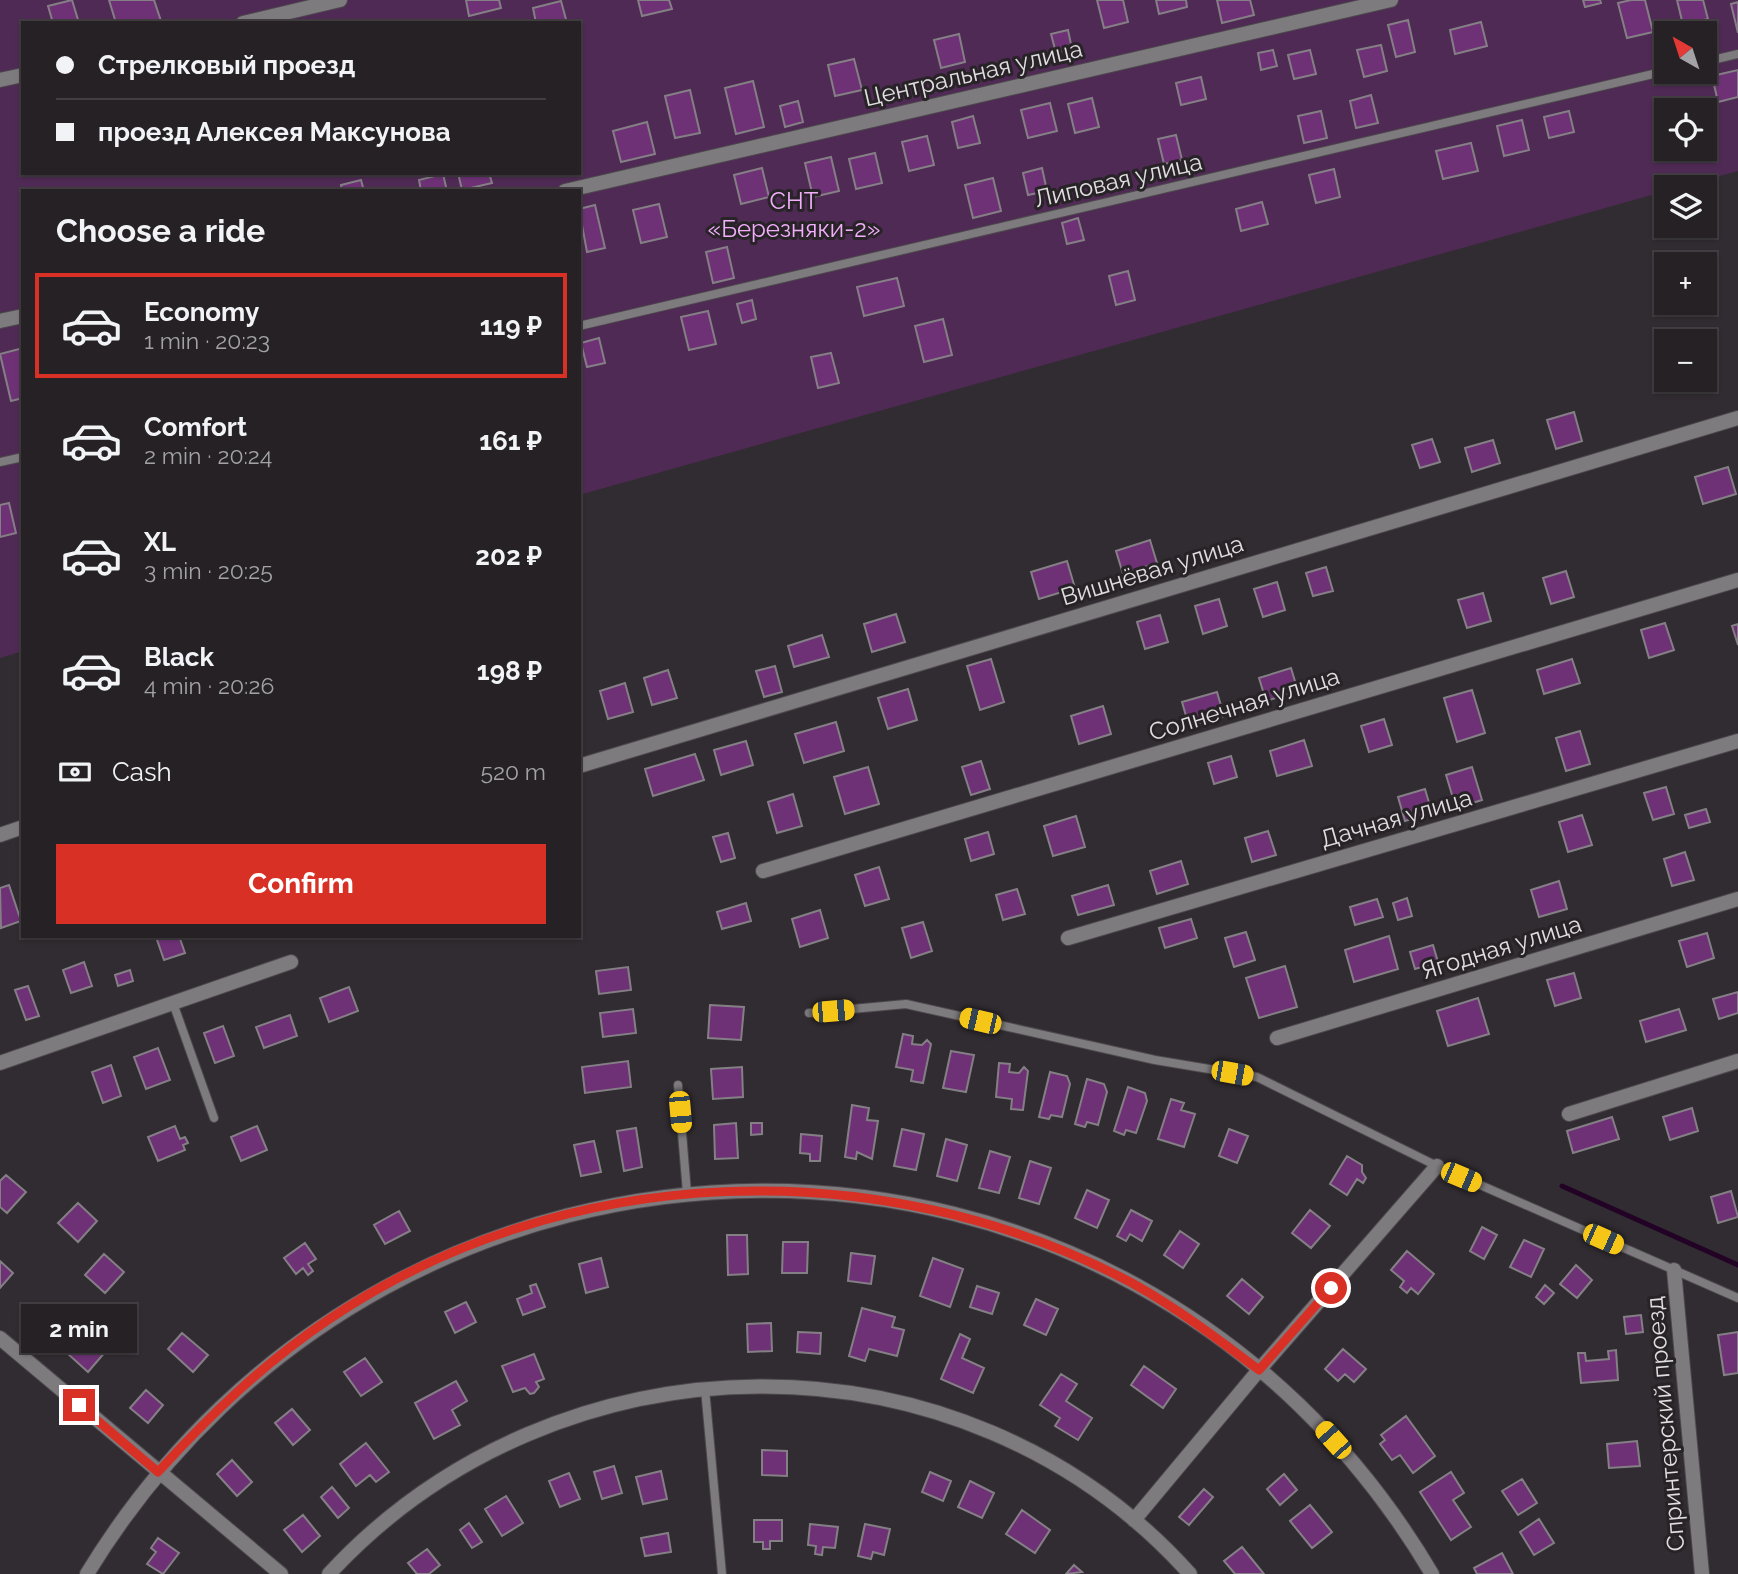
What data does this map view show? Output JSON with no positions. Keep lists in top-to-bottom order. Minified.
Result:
{"streets":{"street":["Центральная улица","Вишнёвая улица","Солнечная улица","Дачная улица","Ягодная улица","Спринтерский проезд"],"lane":["Липовая улица"]},"parks":["СНТ «Березняки-2»"],"north":"top left","page":{"map_buttons":["+","−"],"banner":["Стрелковый проезд","проезд Алексея Максунова"],"heading":"Choose a ride","list":[{"name":"Economy","note":"1 min · 20:23","value":"119 ₽"},{"name":"Comfort","note":"2 min · 20:24","value":"161 ₽"},{"name":"XL","note":"3 min · 20:25","value":"202 ₽"},{"name":"Black","note":"4 min · 20:26","value":"198 ₽"}],"pay":["Cash","520 m"],"buttons":"Confirm","bubble":"2 min"}}
